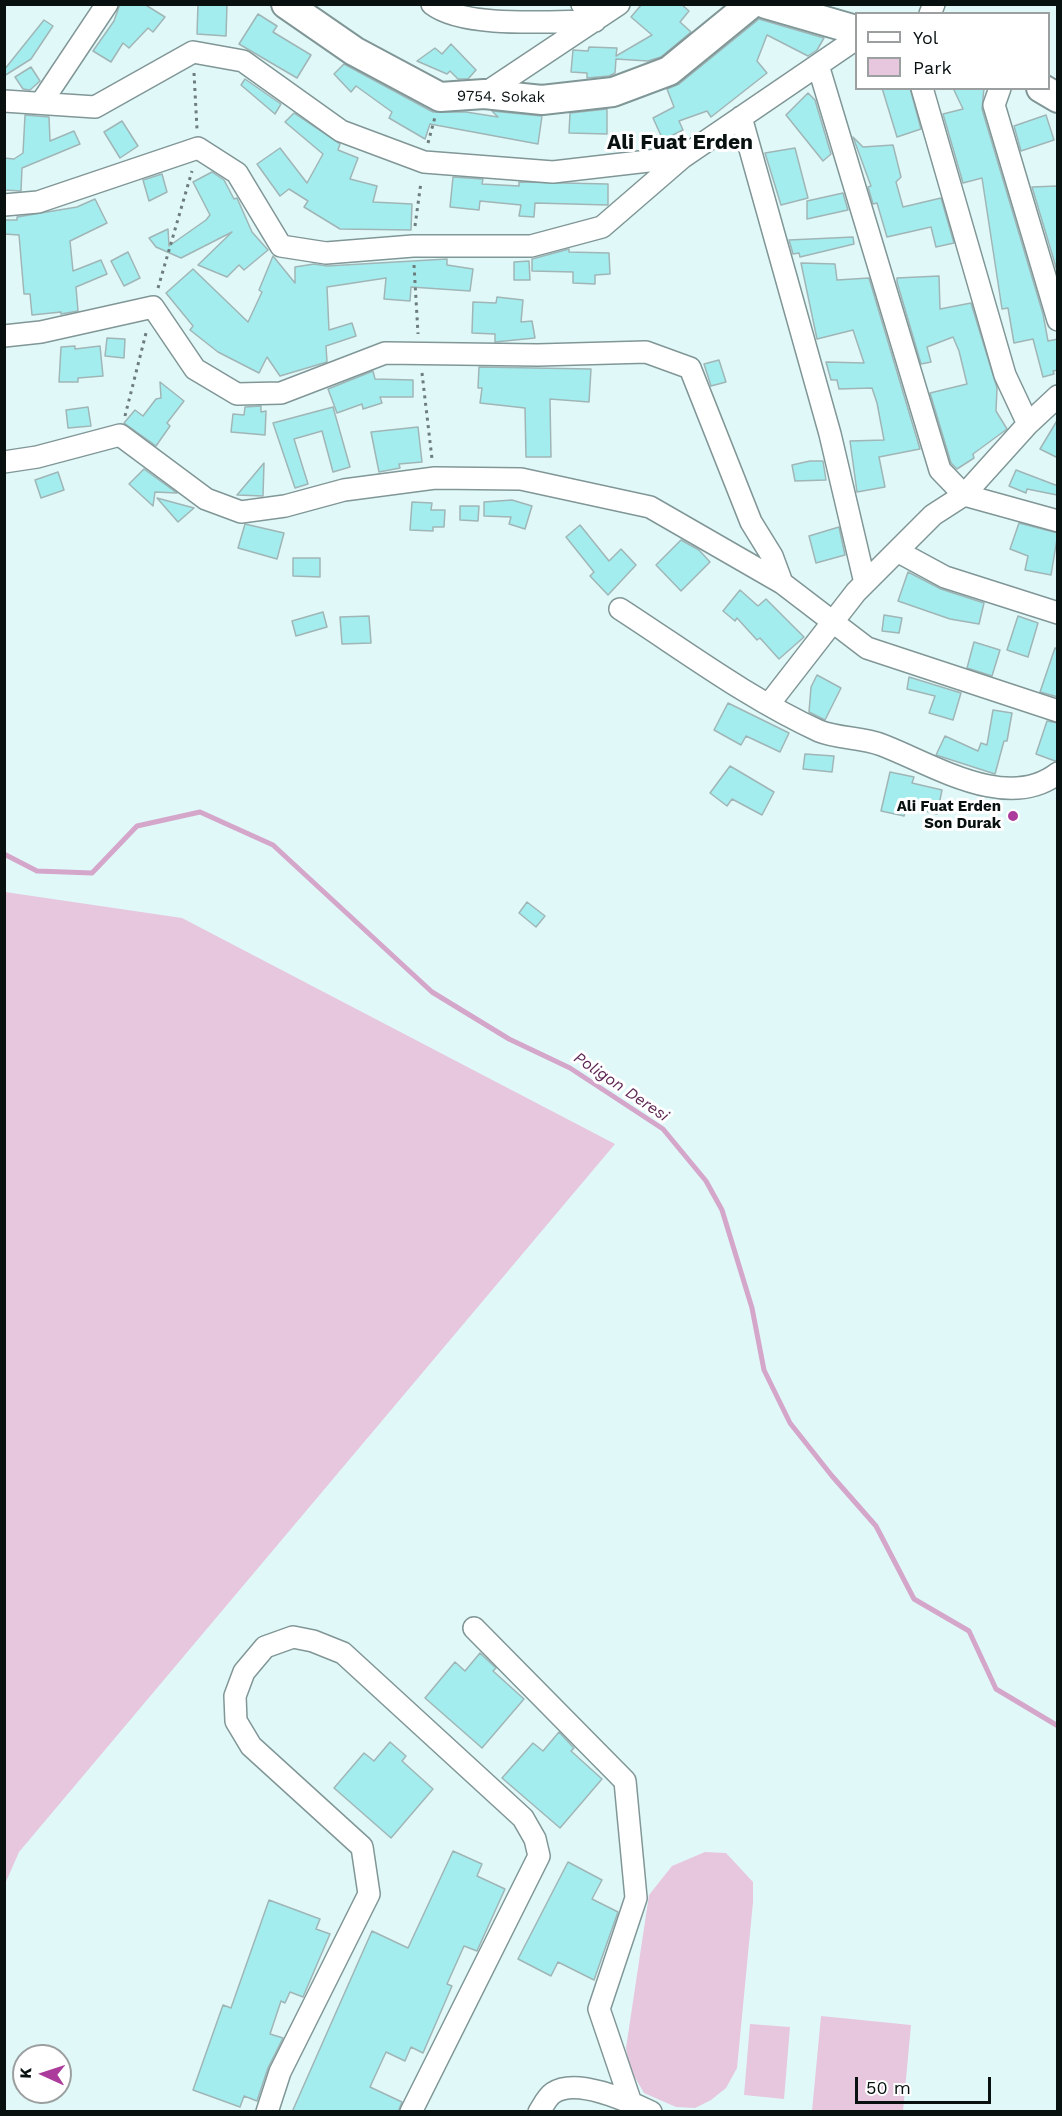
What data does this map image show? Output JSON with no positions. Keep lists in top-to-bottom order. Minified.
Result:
{"streets":{"street":["9754. Sokak"]},"districts":["Ali Fuat Erden"],"water":["Poligon Deresi"],"places":["Ali Fuat Erden Son Durak"],"legend":["Yol","Park"],"scale_bar":"50 m","north":"left"}
